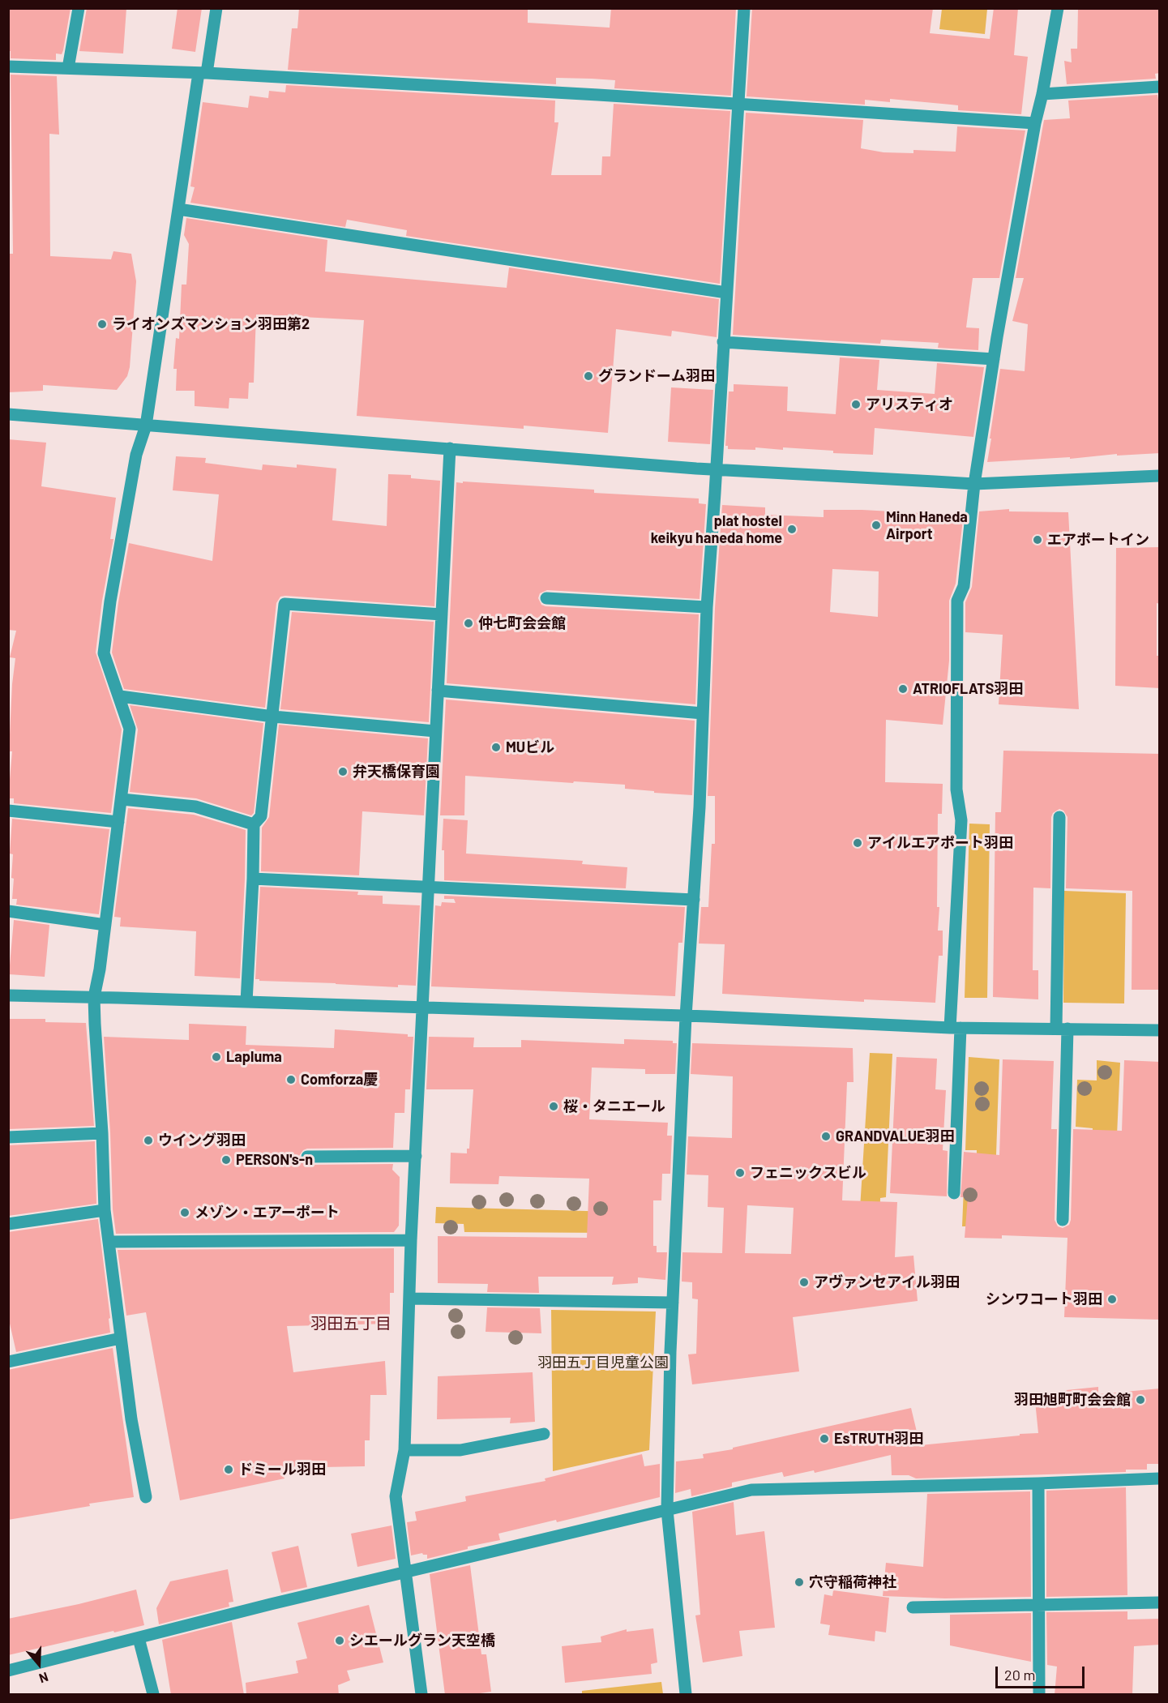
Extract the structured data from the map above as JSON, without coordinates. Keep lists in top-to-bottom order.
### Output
{
  "districts": ["羽田五丁目"],
  "parks": ["羽田五丁目児童公園"],
  "places": [
    "ライオンズマンション羽田第2",
    "グランドーム羽田",
    "アリスティオ",
    "Minn Haneda Airport",
    "plat hostel keikyu haneda home",
    "エアポートイン",
    "仲七町会会館",
    "ATRIOFLATS羽田",
    "MUビル",
    "弁天橋保育園",
    "アイルエアポート羽田",
    "Lapluma",
    "Comforza慶",
    "桜・タニエール",
    "GRANDVALUE羽田",
    "ウイング羽田",
    "PERSON's-n",
    "フェニックスビル",
    "メゾン・エアーポート",
    "アヴァンセアイル羽田",
    "シンワコート羽田",
    "羽田旭町町会会館",
    "EsTRUTH羽田",
    "ドミール羽田",
    "穴守稲荷神社",
    "シエールグラン天空橋"
  ],
  "scale_bar": "20 m",
  "north": "bottom"
}
